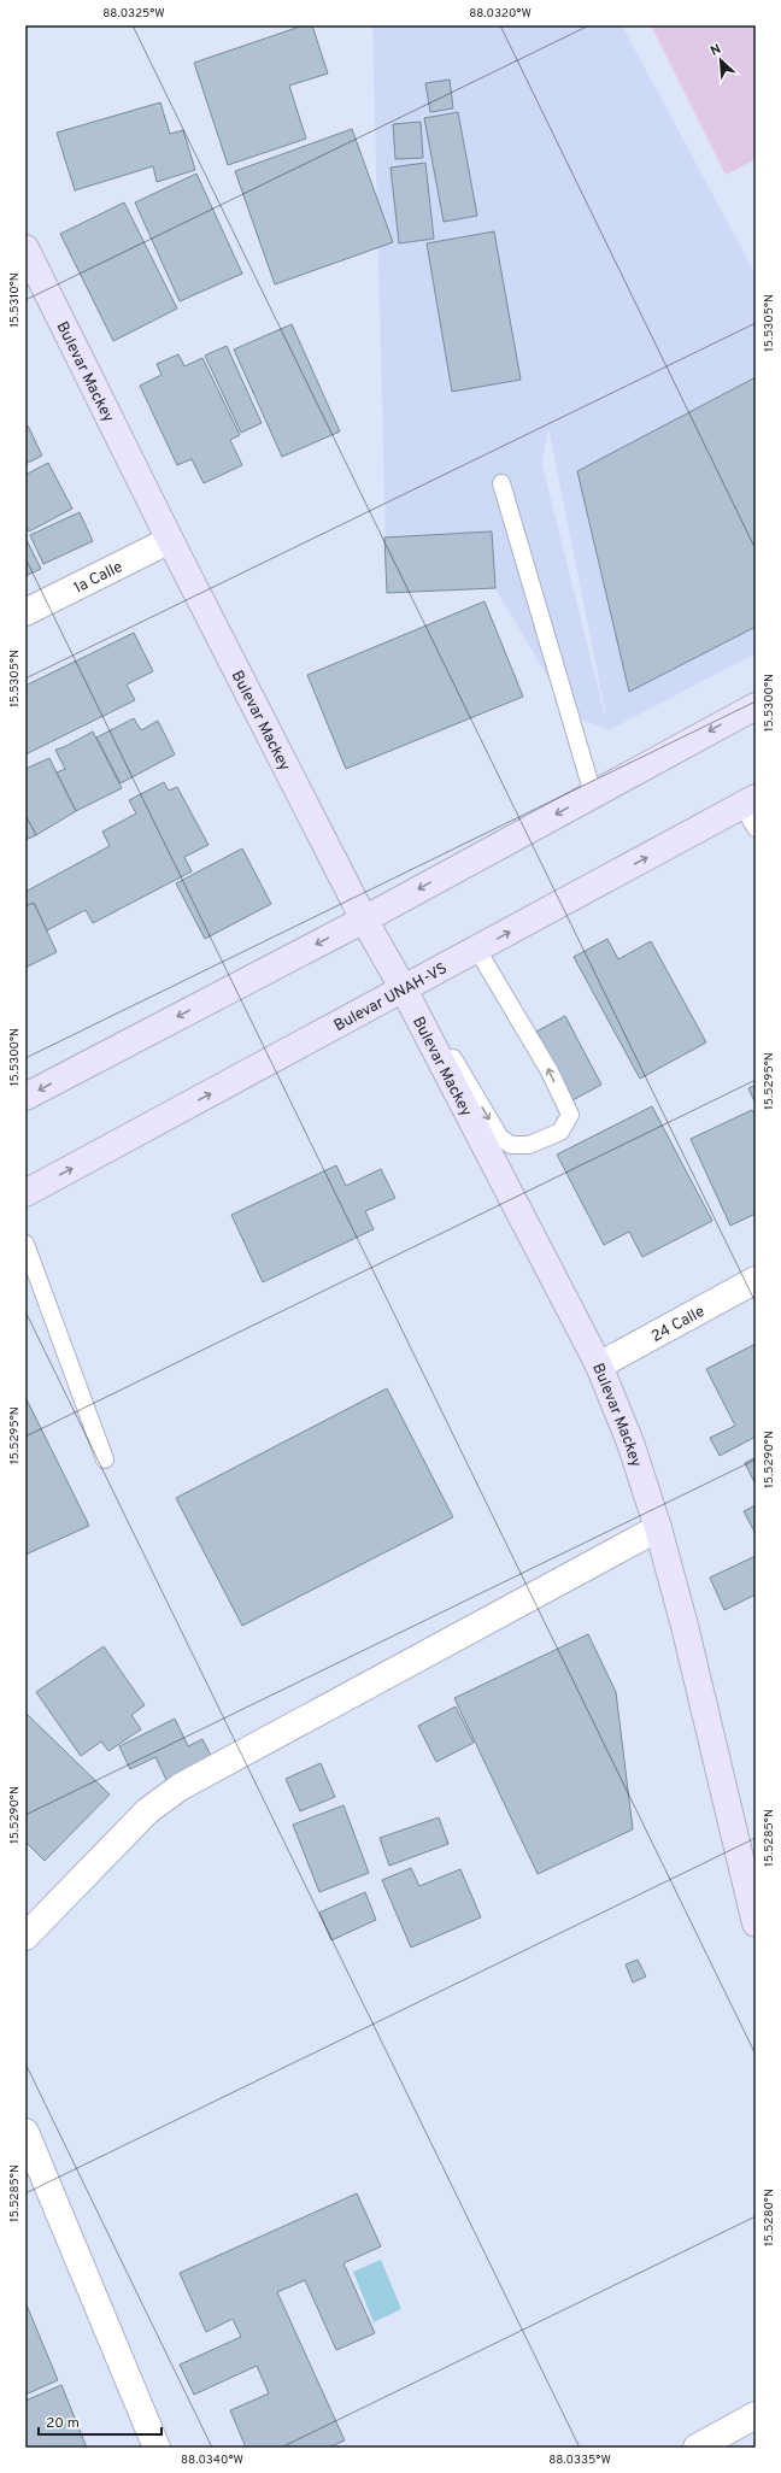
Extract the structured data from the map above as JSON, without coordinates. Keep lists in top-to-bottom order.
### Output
{
  "streets": {
    "main road": ["Bulevar Mackey", "Bulevar UNAH-VS"],
    "street": ["1a Calle", "24 Calle"]
  },
  "crossings": [
    ["Bulevar Mackey", "1a Calle"],
    ["Bulevar Mackey", "Bulevar UNAH-VS"],
    ["Bulevar Mackey", "24 Calle"]
  ],
  "scale_bar": "20 m",
  "north": "top left",
  "coordinates": [
    "88.0325°W",
    "88.0320°W",
    "15.5310°N",
    "15.5305°N",
    "15.5300°N",
    "15.5295°N",
    "15.5290°N",
    "15.5285°N",
    "15.5280°N",
    "88.0340°W",
    "88.0335°W"
  ]
}
